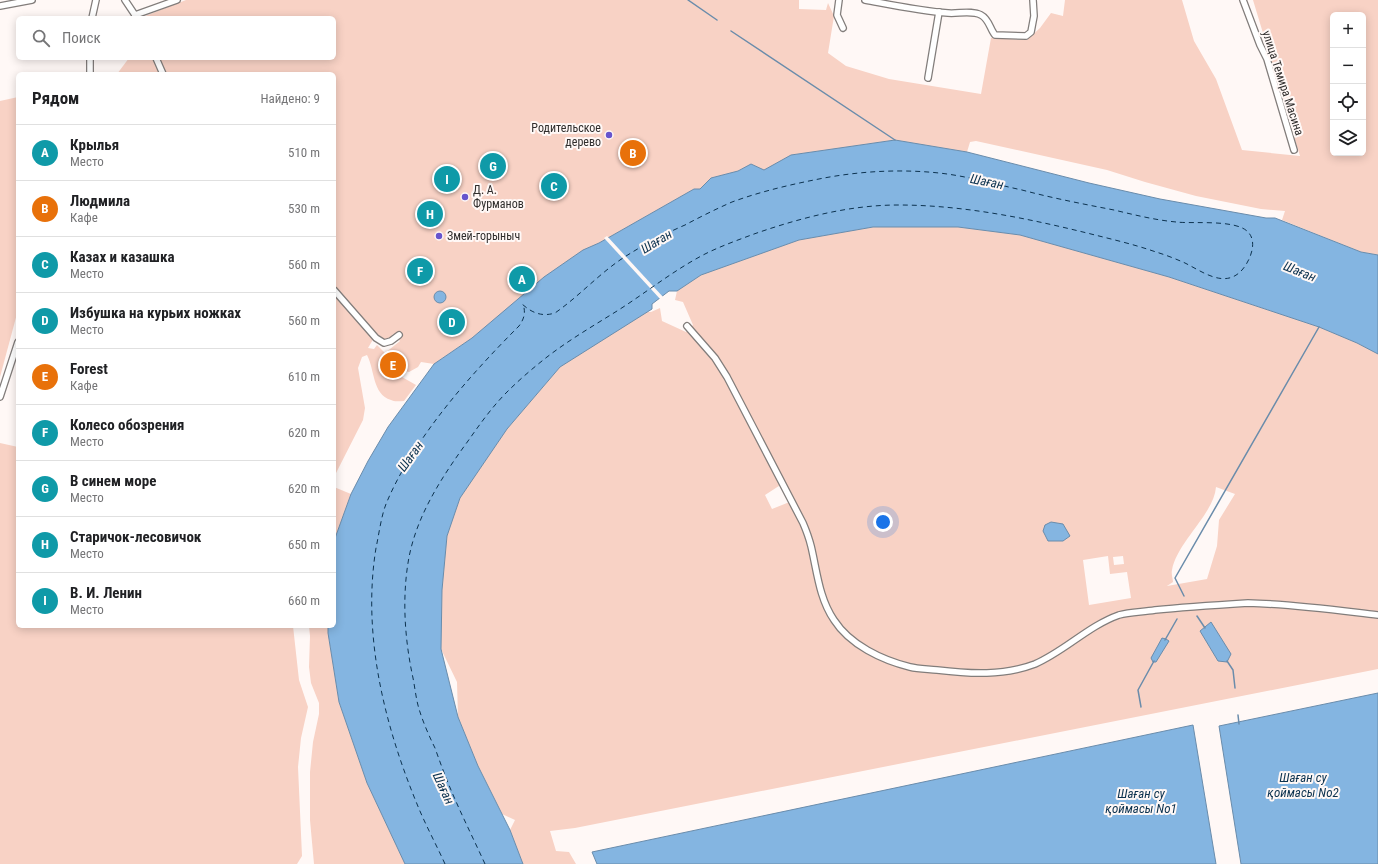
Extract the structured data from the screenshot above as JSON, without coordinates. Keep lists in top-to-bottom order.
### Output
{
  "streets": {
    "street": ["улица Темира Масина"]
  },
  "water": ["Шаған", "Шаған су қоймасы No2", "Шаған су қоймасы No1"],
  "places": ["Родительское дерево", "Д. А. Фурманов", "Змей-горыныч"],
  "page": {
    "map_buttons": ["+", "−"],
    "search": "Поиск",
    "heading": ["Рядом", "Найдено: 9"],
    "list": [
      {
        "mark": "A",
        "name": "Крылья",
        "note": "Место",
        "value": "510 m"
      },
      {
        "mark": "B",
        "name": "Людмила",
        "note": "Кафе",
        "value": "530 m"
      },
      {
        "mark": "C",
        "name": "Казах и казашка",
        "note": "Место",
        "value": "560 m"
      },
      {
        "mark": "D",
        "name": "Избушка на курьих ножках",
        "note": "Место",
        "value": "560 m"
      },
      {
        "mark": "E",
        "name": "Forest",
        "note": "Кафе",
        "value": "610 m"
      },
      {
        "mark": "F",
        "name": "Колесо обозрения",
        "note": "Место",
        "value": "620 m"
      },
      {
        "mark": "G",
        "name": "В синем море",
        "note": "Место",
        "value": "620 m"
      },
      {
        "mark": "H",
        "name": "Старичок-лесовичок",
        "note": "Место",
        "value": "650 m"
      },
      {
        "mark": "I",
        "name": "В. И. Ленин",
        "note": "Место",
        "value": "660 m"
      }
    ],
    "pins": [
      "B",
      "G",
      "I",
      "C",
      "H",
      "F",
      "A",
      "D",
      "E"
    ]
  }
}
